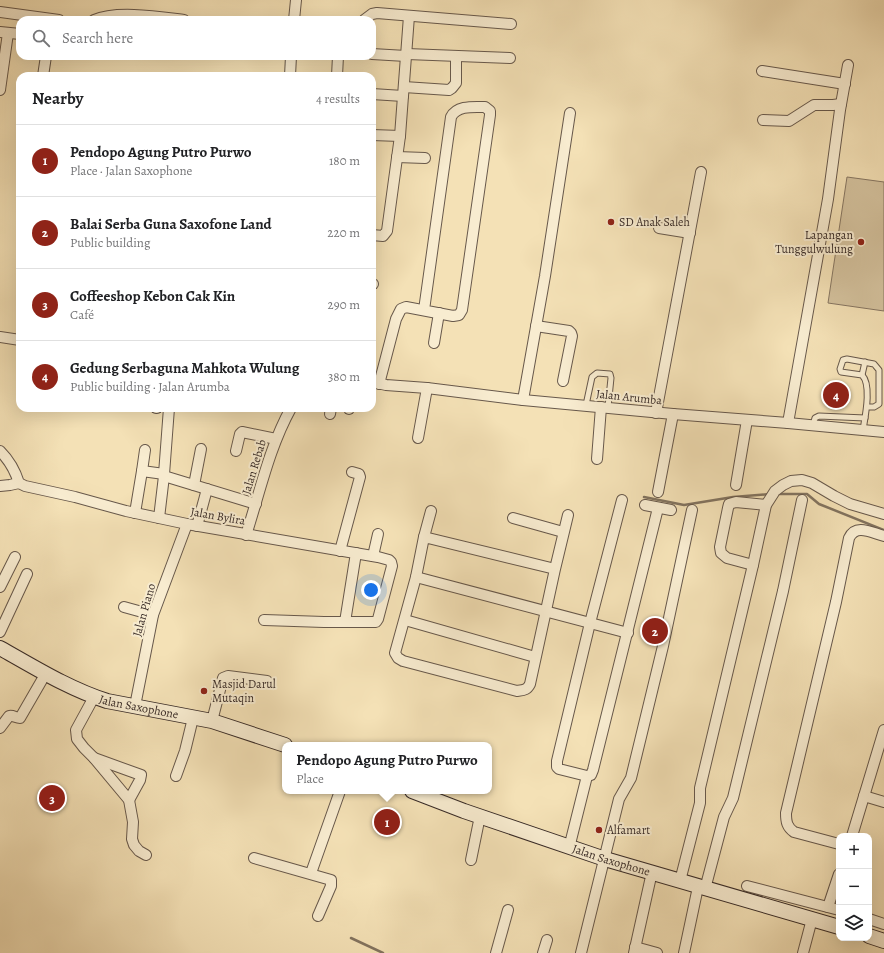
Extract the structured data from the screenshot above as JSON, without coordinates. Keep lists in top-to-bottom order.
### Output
{
  "streets": {
    "main road": ["Jalan Saxophone"],
    "street": [
      "Jalan Arumba",
      "Jalan Rebab",
      "Jalan Bylira",
      "Jalan Piano"
    ]
  },
  "crossings": [
    ["Jalan Rebab", "Jalan Bylira"],
    ["Jalan Bylira", "Jalan Piano"],
    ["Jalan Piano", "Jalan Saxophone"]
  ],
  "places": [
    "SD Anak Saleh",
    "Lapangan Tunggulwulung",
    "Masjid Darul Mutaqin",
    "Alfamart"
  ],
  "page": {
    "search": "Search here",
    "heading": ["Nearby", "4 results"],
    "list": [
      {
        "mark": "1",
        "name": "Pendopo Agung Putro Purwo",
        "note": "Place · Jalan Saxophone",
        "value": "180 m"
      },
      {
        "mark": "2",
        "name": "Balai Serba Guna Saxofone Land",
        "note": "Public building",
        "value": "220 m"
      },
      {
        "mark": "3",
        "name": "Coffeeshop Kebon Cak Kin",
        "note": "Café",
        "value": "290 m"
      },
      {
        "mark": "4",
        "name": "Gedung Serbaguna Mahkota Wulung",
        "note": "Public building · Jalan Arumba",
        "value": "380 m"
      }
    ],
    "pins": [
      "4",
      "2",
      "3",
      "1"
    ],
    "popup": ["Pendopo Agung Putro Purwo", "Place"],
    "map_buttons": ["+", "−"]
  }
}
